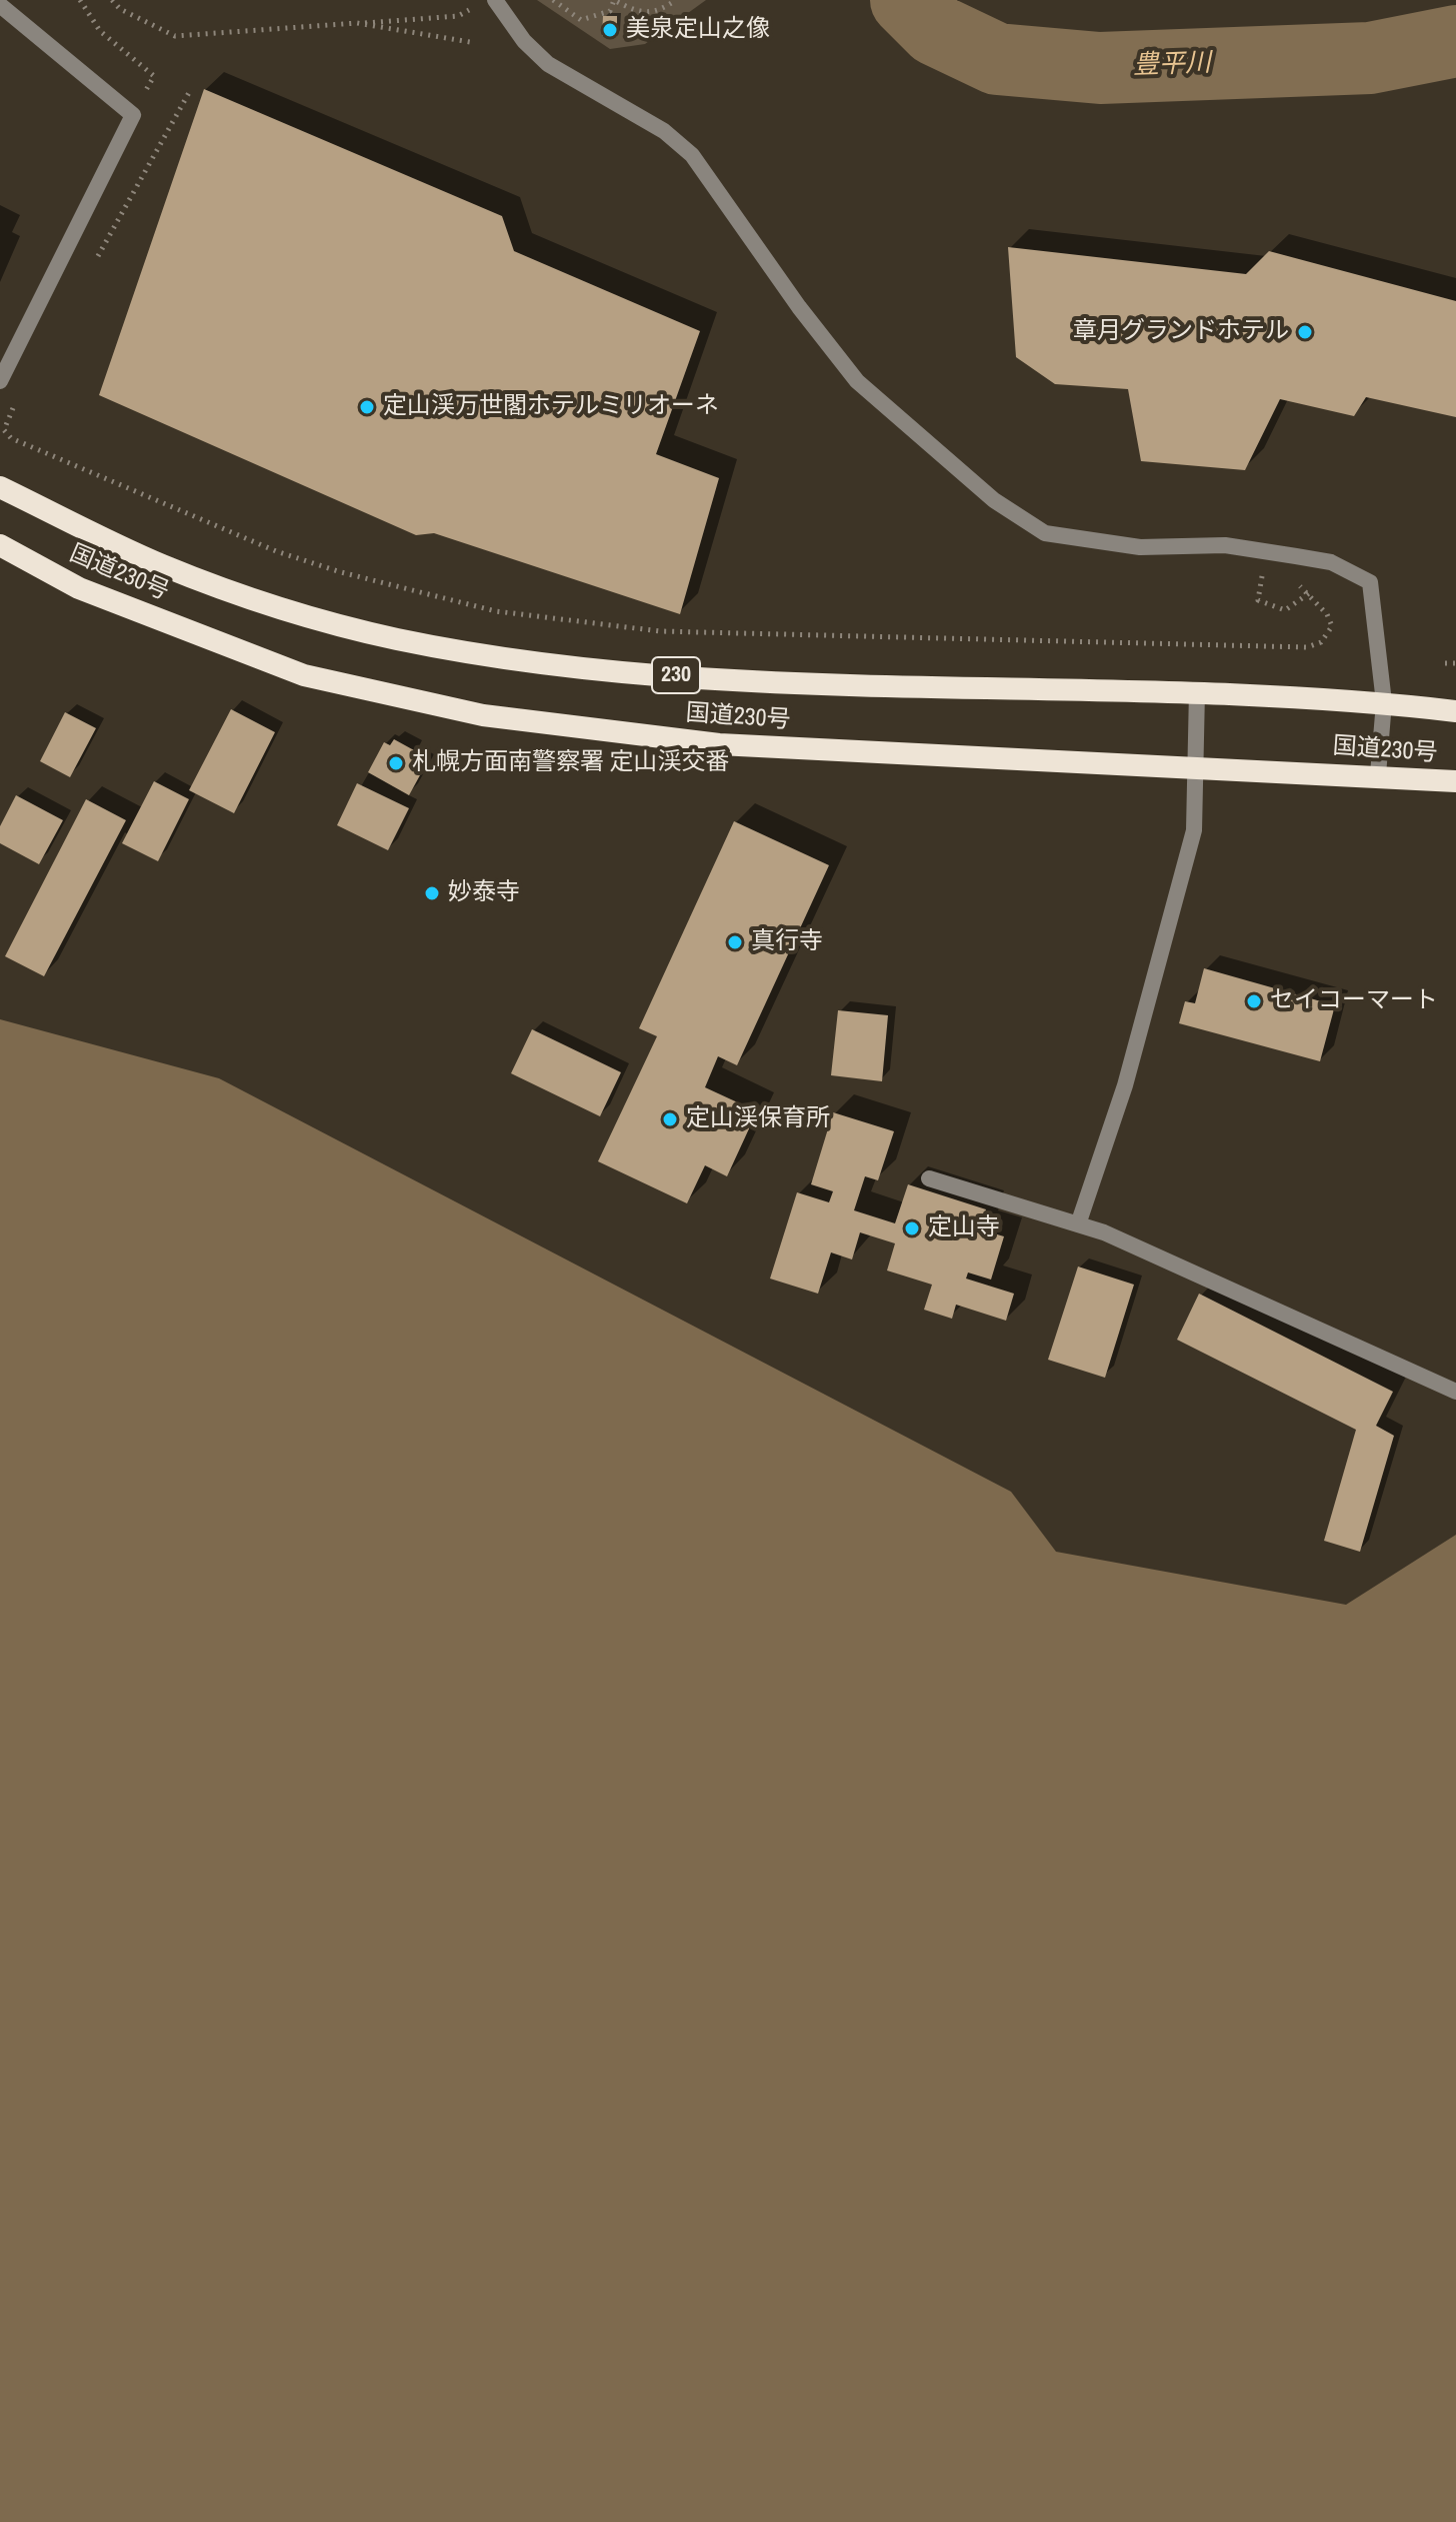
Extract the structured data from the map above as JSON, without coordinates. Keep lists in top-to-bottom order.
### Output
{
  "streets": {
    "highway": ["国道230号", "230"]
  },
  "water": ["豊平川"],
  "places": [
    "美泉定山之像",
    "章月グランドホテル",
    "定山渓万世閣ホテルミリオーネ",
    "札幌方面南警察署 定山渓交番",
    "妙泰寺",
    "真行寺",
    "セイコーマート",
    "定山渓保育所",
    "定山寺"
  ]
}
